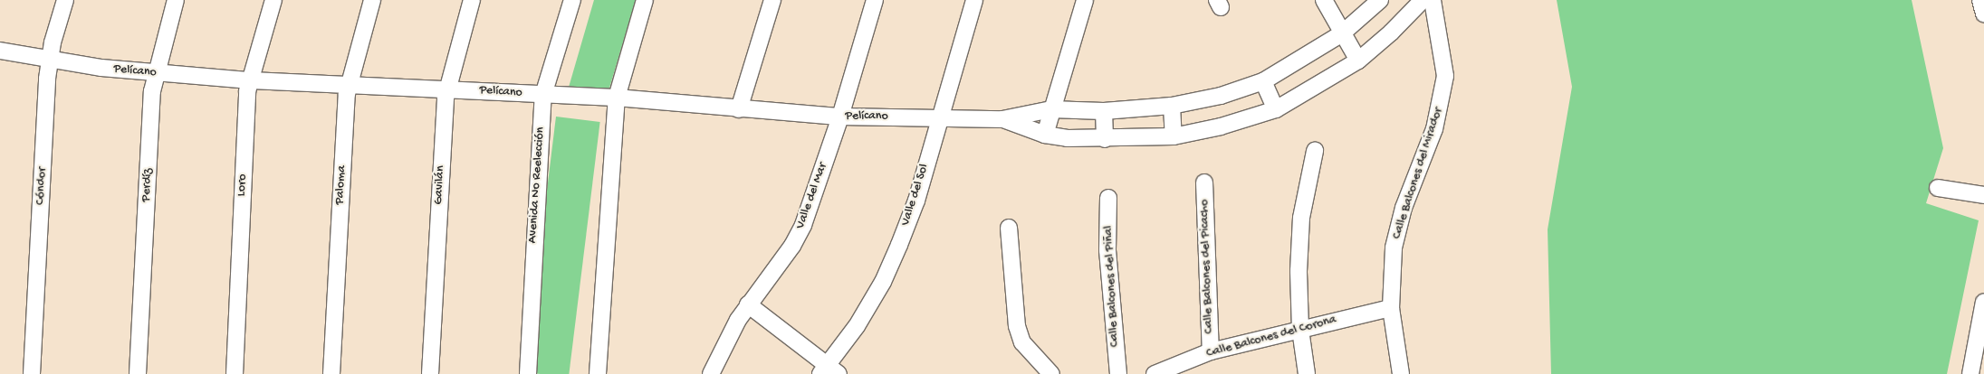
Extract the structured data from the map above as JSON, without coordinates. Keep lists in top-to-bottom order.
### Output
{
  "streets": {
    "street": [
      "Pelícano",
      "Calle Balcones del Mirador",
      "Perdíz",
      "Loro",
      "Paloma",
      "Gavilán",
      "Avenida No Reelección",
      "Cóndor",
      "Valle del Sol",
      "Valle del Mar",
      "Calle Balcones del Picacho",
      "Calle Balcones del Piñal",
      "Calle Balcones del Corona"
    ]
  },
  "crossings": [
    ["Pelícano", "Perdíz"],
    ["Pelícano", "Loro"],
    ["Pelícano", "Paloma"],
    ["Pelícano", "Gavilán"],
    ["Pelícano", "Avenida No Reelección"],
    ["Pelícano", "Cóndor"],
    ["Pelícano", "Valle del Sol"],
    ["Pelícano", "Valle del Mar"],
    ["Calle Balcones del Mirador", "Calle Balcones del Corona"],
    ["Calle Balcones del Picacho", "Calle Balcones del Corona"]
  ]
}
